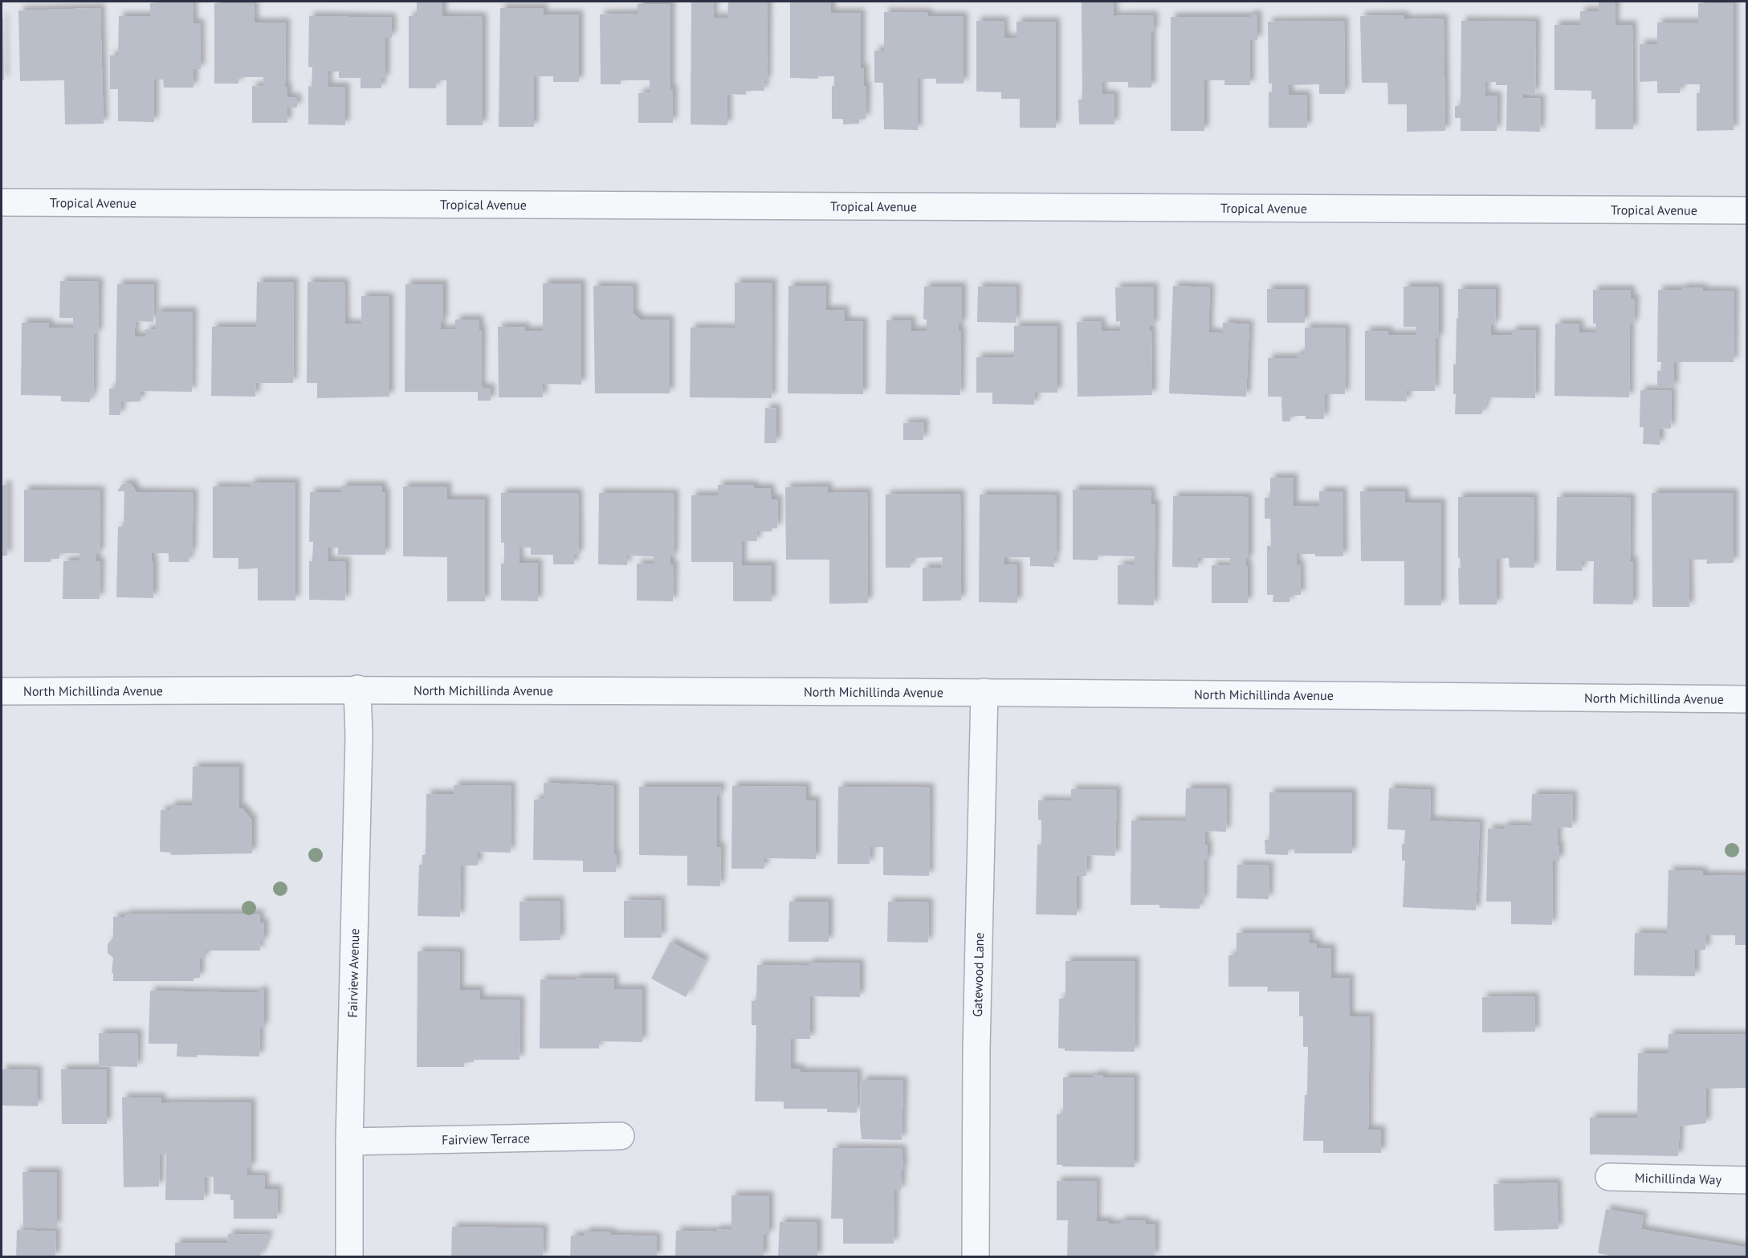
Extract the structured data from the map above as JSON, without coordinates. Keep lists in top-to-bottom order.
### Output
{
  "streets": {
    "street": [
      "Tropical Avenue",
      "North Michillinda Avenue",
      "Fairview Avenue",
      "Gatewood Lane",
      "Fairview Terrace",
      "Michillinda Way"
    ]
  },
  "crossings": [
    ["North Michillinda Avenue", "Fairview Avenue"],
    ["North Michillinda Avenue", "Gatewood Lane"],
    ["Fairview Avenue", "Fairview Terrace"]
  ]
}
